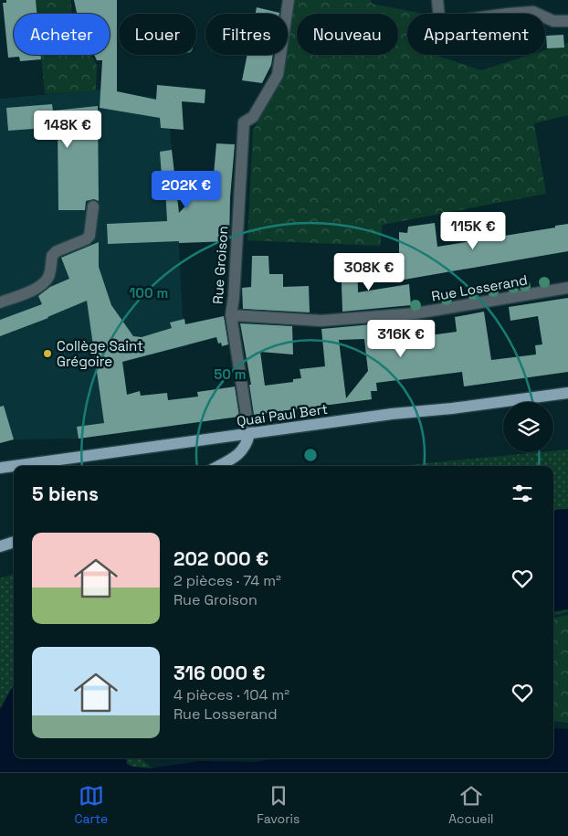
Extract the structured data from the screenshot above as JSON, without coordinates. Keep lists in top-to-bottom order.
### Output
{
  "streets": {
    "main road": ["Quai Paul Bert"],
    "street": ["Rue Groison", "Rue Losserand"]
  },
  "crossings": [
    ["Rue Groison", "Rue Losserand"],
    ["Rue Groison", "Quai Paul Bert"]
  ],
  "places": ["Collège Saint Grégoire"],
  "page": {
    "chip": [
      "Acheter",
      "Louer",
      "Filtres",
      "Nouveau",
      "Appartement"
    ],
    "price": [
      "148K €",
      "202K €",
      "115K €",
      "308K €",
      "316K €"
    ],
    "heading": "5 biens",
    "list": [
      {
        "name": "202 000 €",
        "note": "2 pièces · 74 m² · Rue Groison"
      },
      {
        "name": "316 000 €",
        "note": "4 pièces · 104 m² · Rue Losserand"
      }
    ],
    "tabs": ["Carte", "Favoris", "Accueil"]
  },
  "rings": ["100 m", "50 m"]
}
